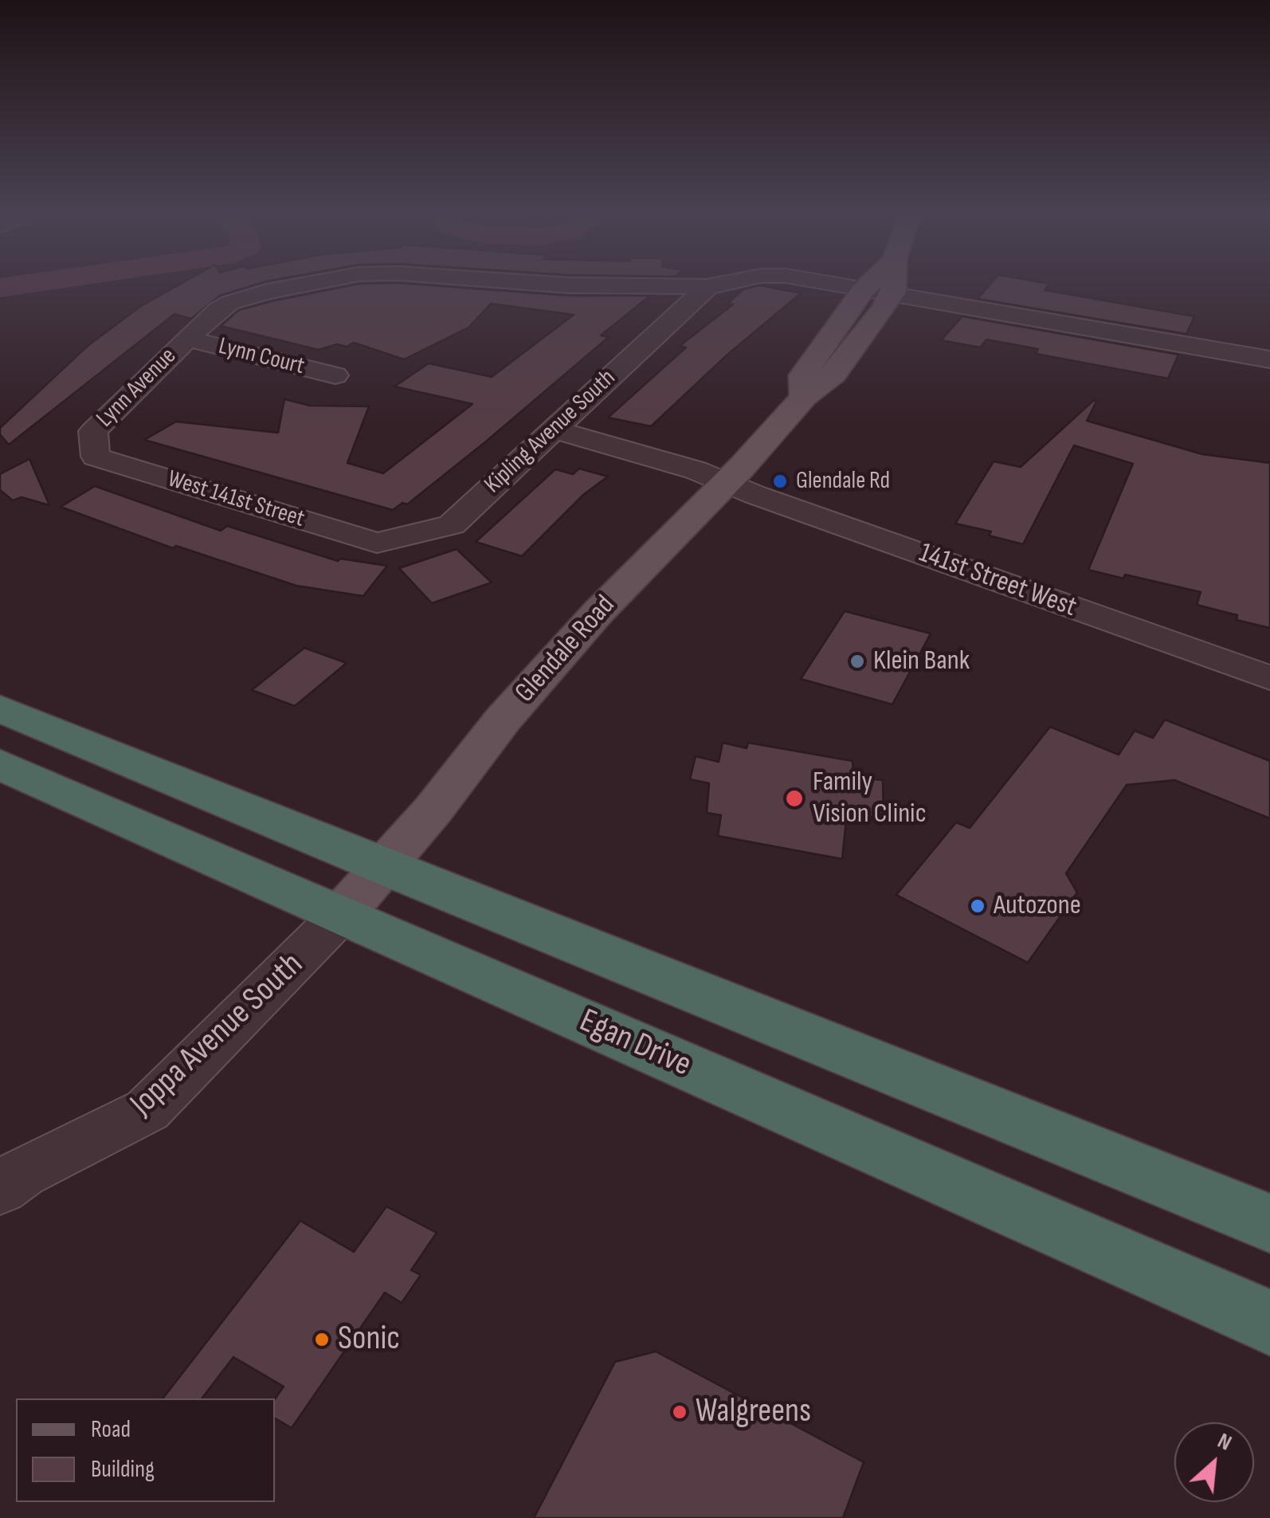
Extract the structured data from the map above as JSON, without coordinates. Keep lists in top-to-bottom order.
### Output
{
  "streets": {
    "highway": ["Egan Drive"],
    "main road": ["Glendale Road"],
    "street": [
      "Lynn Court",
      "Lynn Avenue",
      "Kipling Avenue South",
      "West 141st Street",
      "141st Street West",
      "Joppa Avenue South"
    ]
  },
  "crossings": [
    ["Lynn Court", "Lynn Avenue"],
    ["Lynn Avenue", "Kipling Avenue South"],
    ["Lynn Avenue", "West 141st Street"],
    ["Lynn Avenue", "Glendale Road"],
    ["Kipling Avenue South", "West 141st Street"],
    ["141st Street West", "Glendale Road"],
    ["Glendale Road", "Joppa Avenue South"],
    ["Glendale Road", "Egan Drive"],
    ["Joppa Avenue South", "Egan Drive"]
  ],
  "places": [
    "Glendale Rd",
    "Klein Bank",
    "Family Vision Clinic",
    "Autozone",
    "Sonic",
    "Walgreens"
  ],
  "legend": ["Road", "Building"],
  "north": "top right"
}
